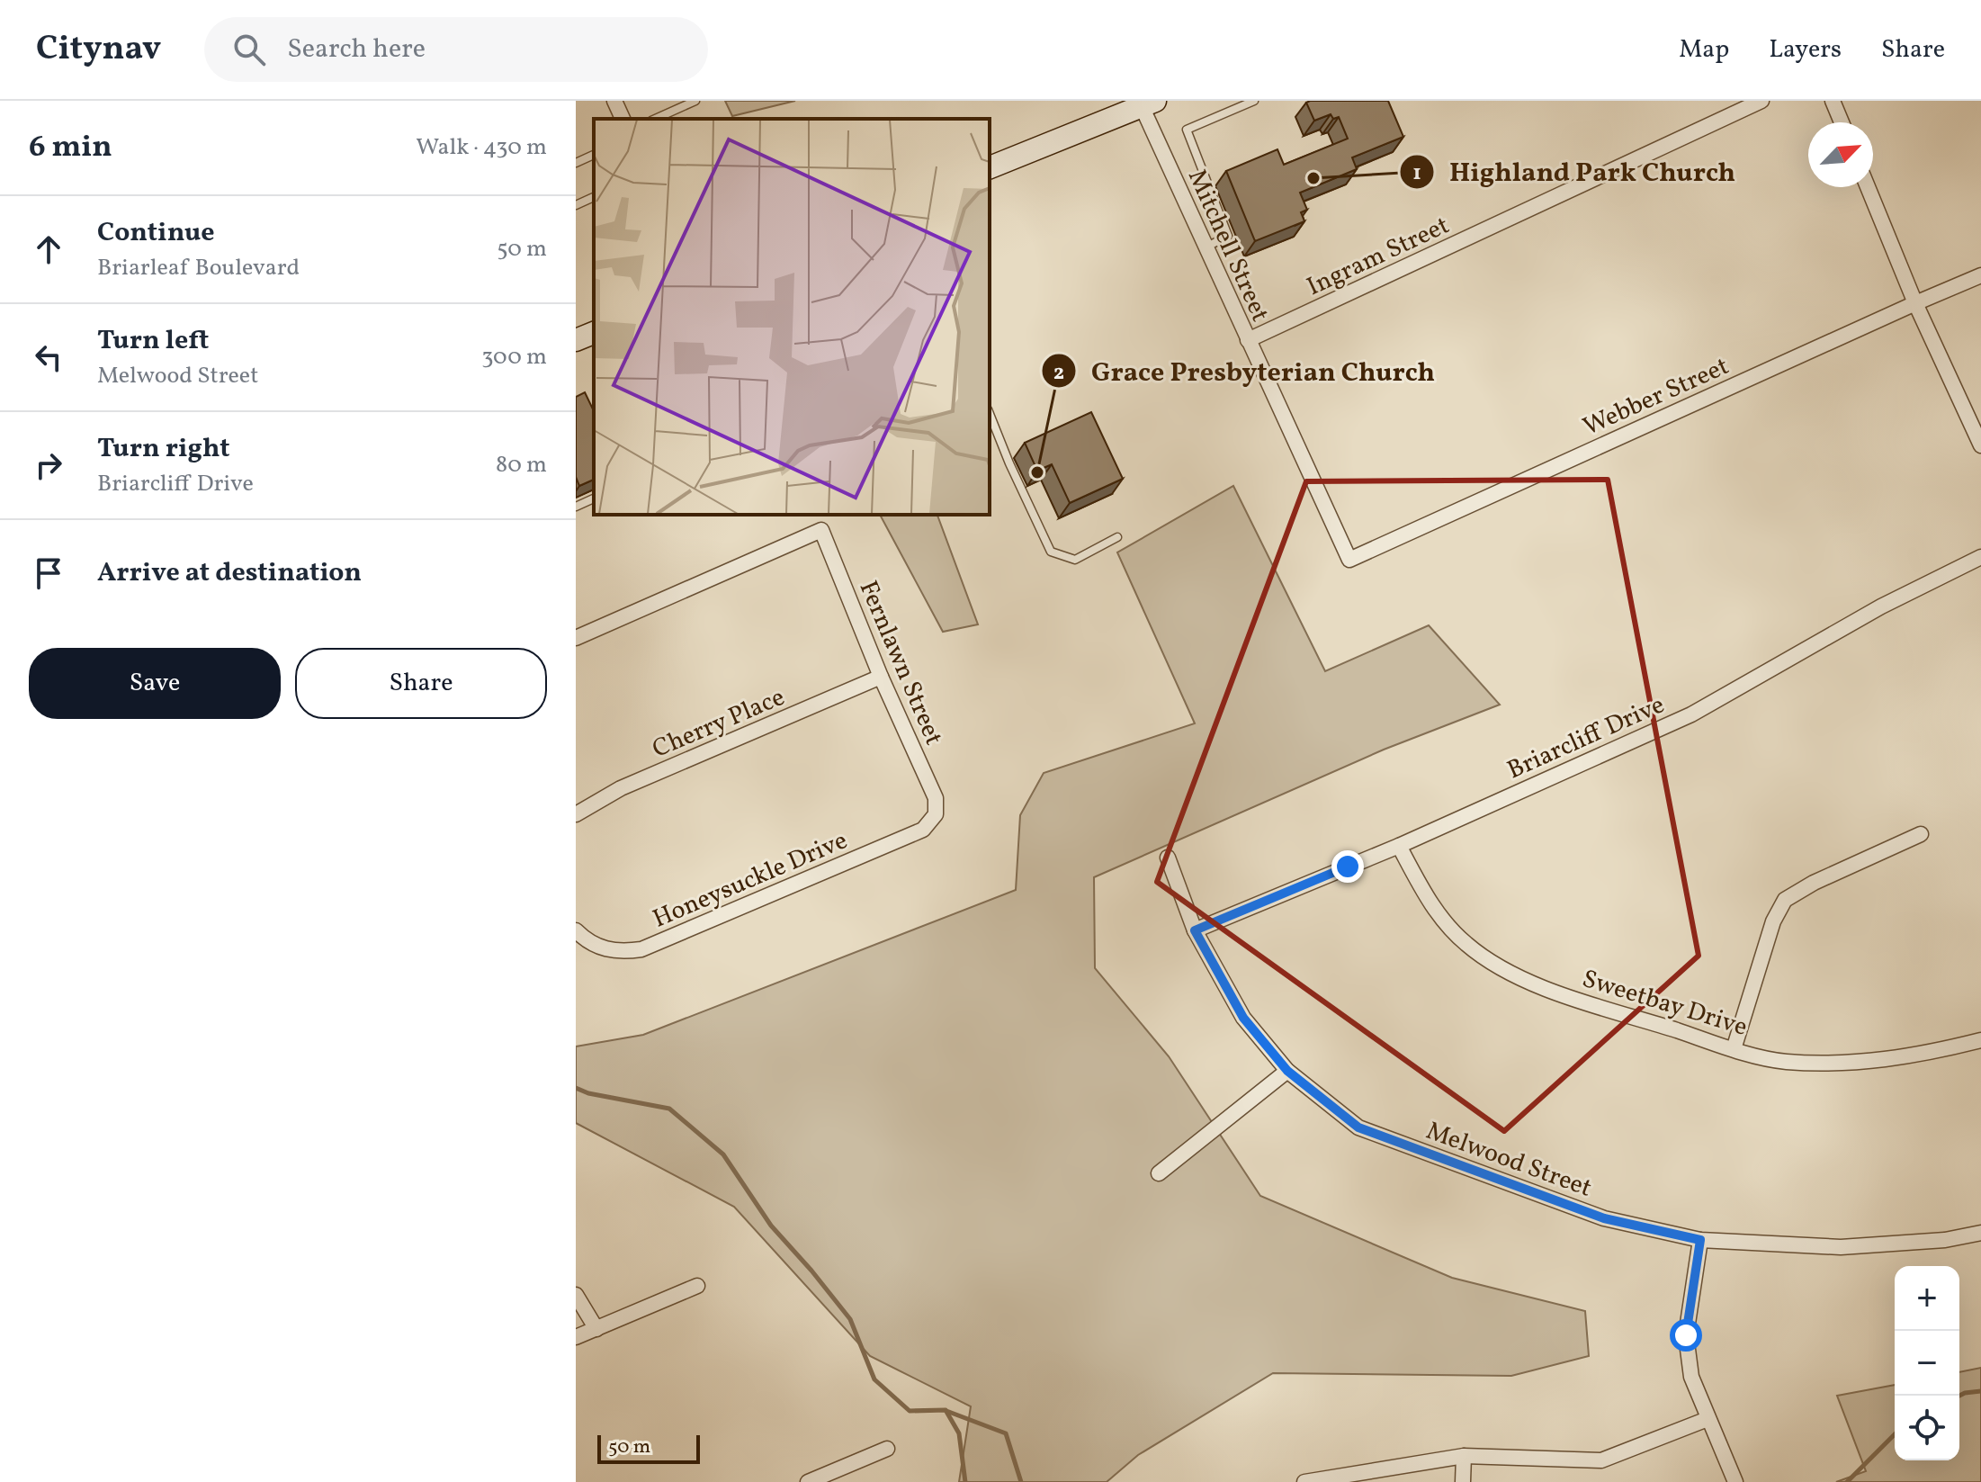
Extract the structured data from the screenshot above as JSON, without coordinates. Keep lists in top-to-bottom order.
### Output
{
  "streets": {
    "street": [
      "Mitchell Street",
      "Ingram Street",
      "Webber Street",
      "Fernlawn Street",
      "Cherry Place",
      "Briarcliff Drive",
      "Honeysuckle Drive",
      "Sweetbay Drive",
      "Melwood Street"
    ]
  },
  "crossings": [
    ["Mitchell Street", "Ingram Street"],
    ["Mitchell Street", "Webber Street"],
    ["Fernlawn Street", "Cherry Place"],
    ["Fernlawn Street", "Honeysuckle Drive"],
    ["Briarcliff Drive", "Sweetbay Drive"],
    ["Briarcliff Drive", "Melwood Street"]
  ],
  "places": ["Highland Park Church", "Grace Presbyterian Church"],
  "scale_bar": "50 m",
  "north": "top right",
  "page": {
    "header": "Citynav",
    "search": "Search here",
    "nav": ["Map", "Layers", "Share"],
    "heading": ["6 min", "Walk · 430 m"],
    "list": [
      ["Continue", "Briarleaf Boulevard", "50 m"],
      ["Turn left", "Melwood Street", "300 m"],
      ["Turn right", "Briarcliff Drive", "80 m"],
      "Arrive at destination"
    ],
    "buttons": ["Save", "Share"],
    "map_buttons": ["+", "−"],
    "scale": "50 m"
  }
}
